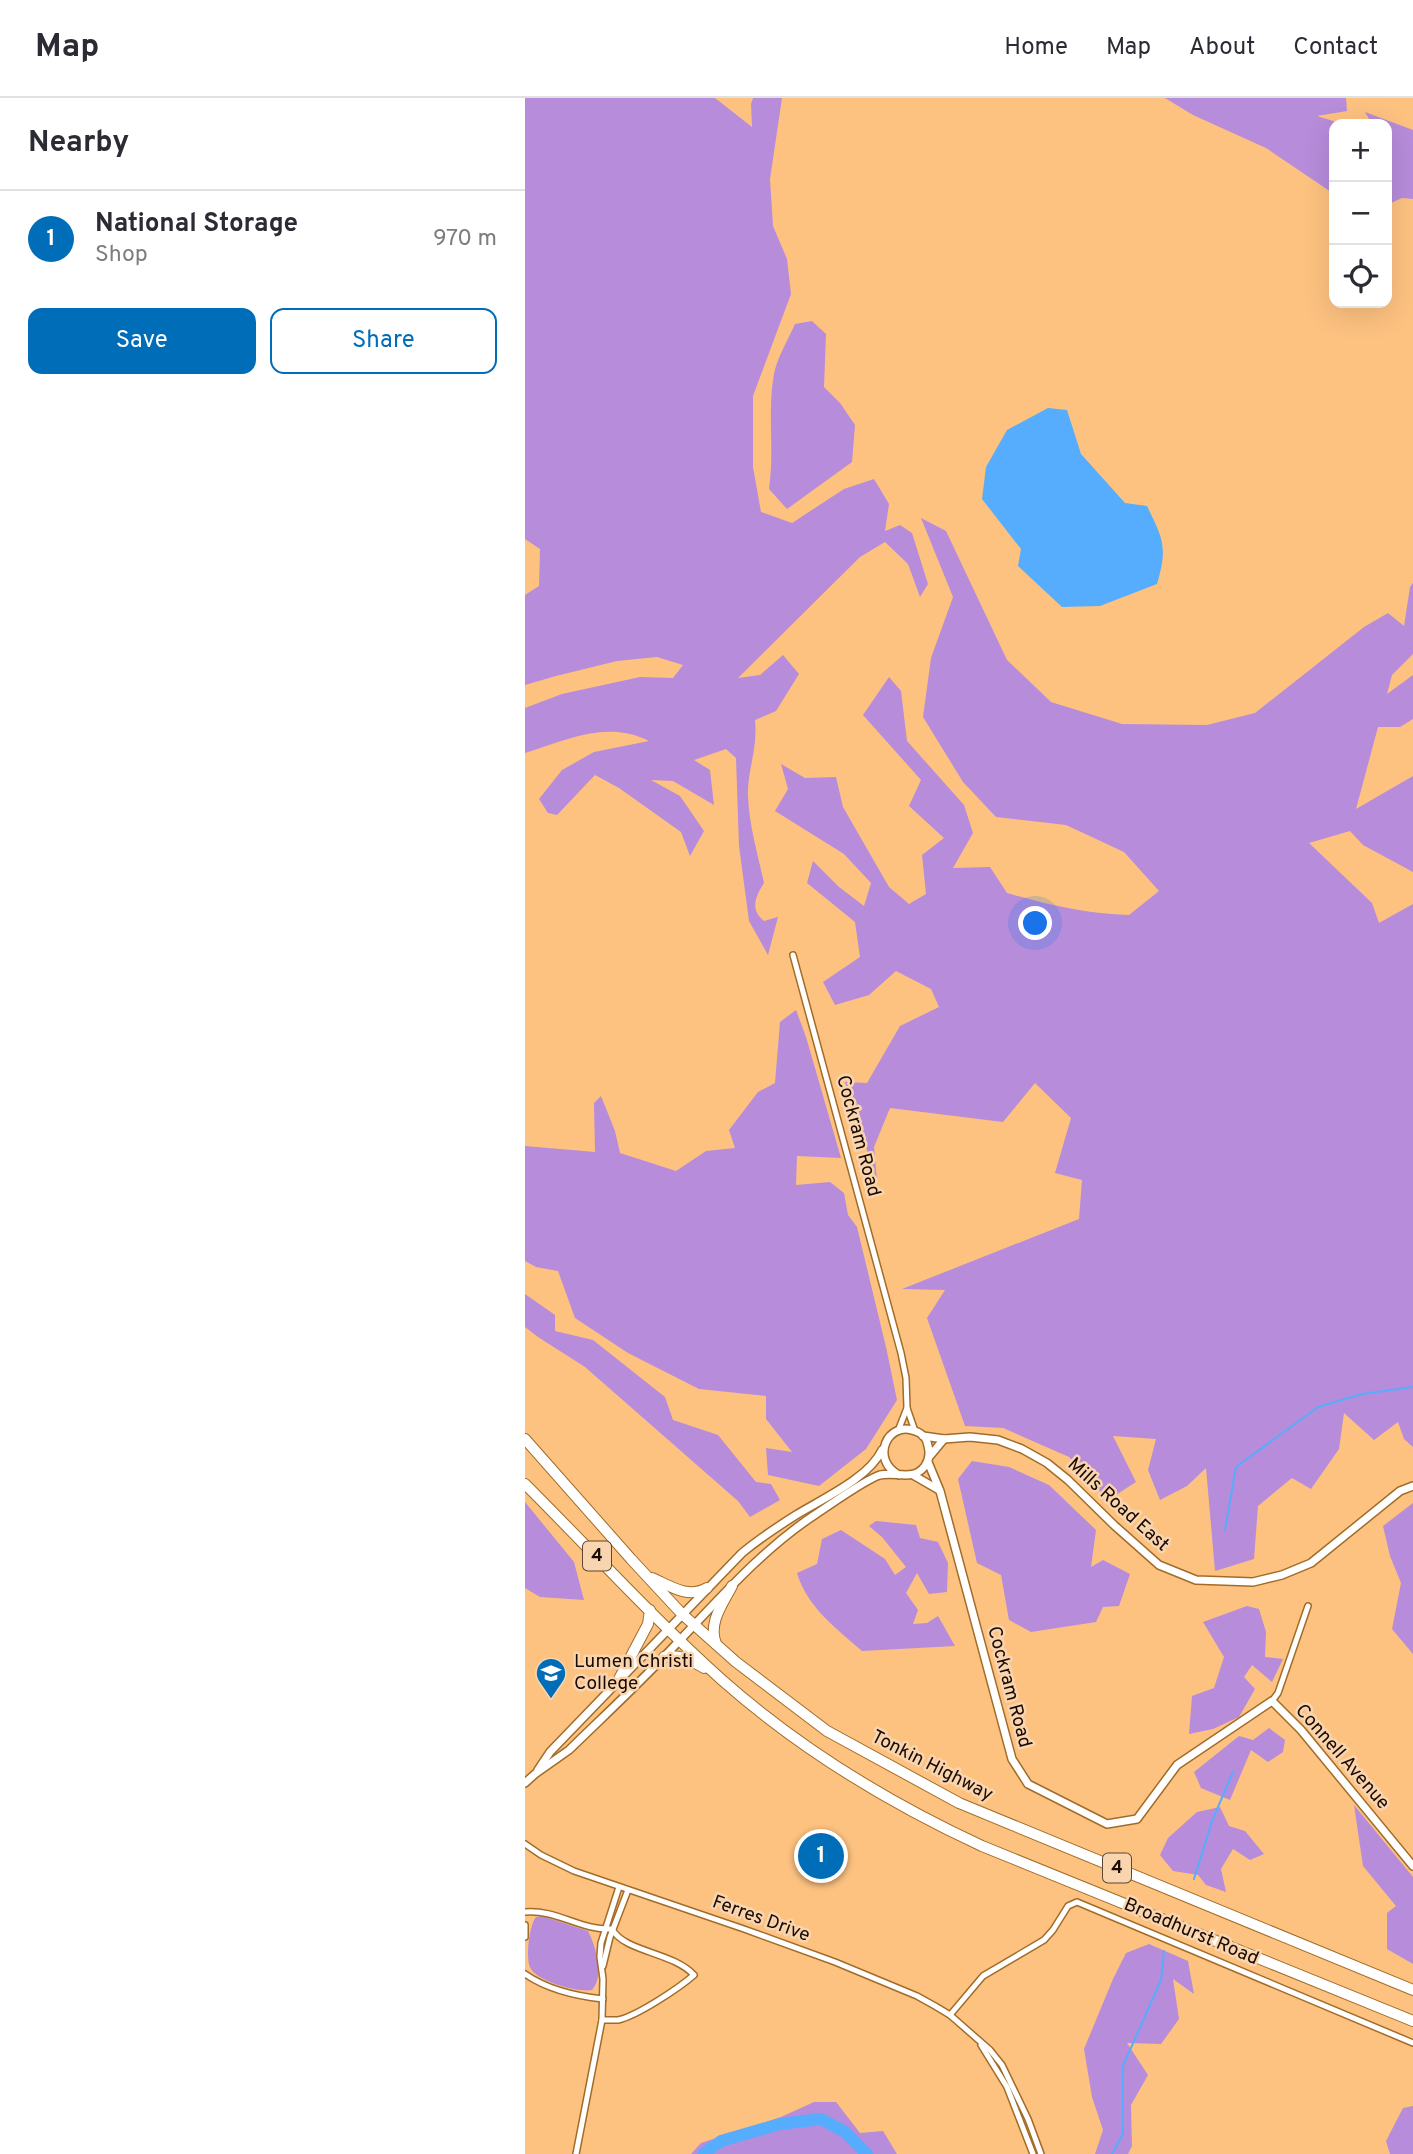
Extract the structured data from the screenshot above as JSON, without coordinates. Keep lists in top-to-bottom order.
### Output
{
  "streets": {
    "highway": ["4", "Tonkin Highway"],
    "main road": ["Cockram Road", "Mills Road East", "Connell Avenue"],
    "street": ["Ferres Drive", "Broadhurst Road"]
  },
  "crossings": [
    ["Cockram Road", "Mills Road East"],
    ["Cockram Road", "Connell Avenue"],
    ["Ferres Drive", "Broadhurst Road"]
  ],
  "places": {
    "school or university": ["Lumen Christi College"]
  },
  "page": {
    "header": "Map",
    "nav": [
      "Home",
      "Map",
      "About",
      "Contact"
    ],
    "heading": "Nearby",
    "map_buttons": ["+", "−"],
    "list": [
      {
        "mark": "1",
        "name": "National Storage",
        "note": "Shop",
        "value": "970 m"
      }
    ],
    "buttons": ["Save", "Share"],
    "pins": "1"
  }
}
